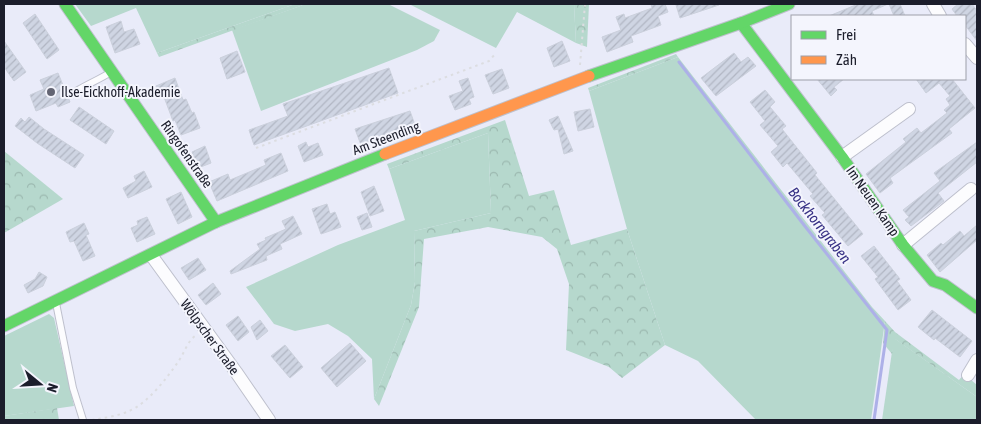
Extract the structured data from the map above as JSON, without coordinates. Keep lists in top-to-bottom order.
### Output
{
  "streets": {
    "street": [
      "Am Steending",
      "Ringofenstraße",
      "Im Neuen Kamp",
      "Wölpscher Straße"
    ]
  },
  "crossings": [
    ["Am Steending", "Ringofenstraße"],
    ["Am Steending", "Im Neuen Kamp"],
    ["Am Steending", "Wölpscher Straße"]
  ],
  "water": ["Bockhorngraben"],
  "places": ["Ilse-Eickhoff-Akademie"],
  "legend": ["Frei", "Zäh"],
  "north": "right"
}
